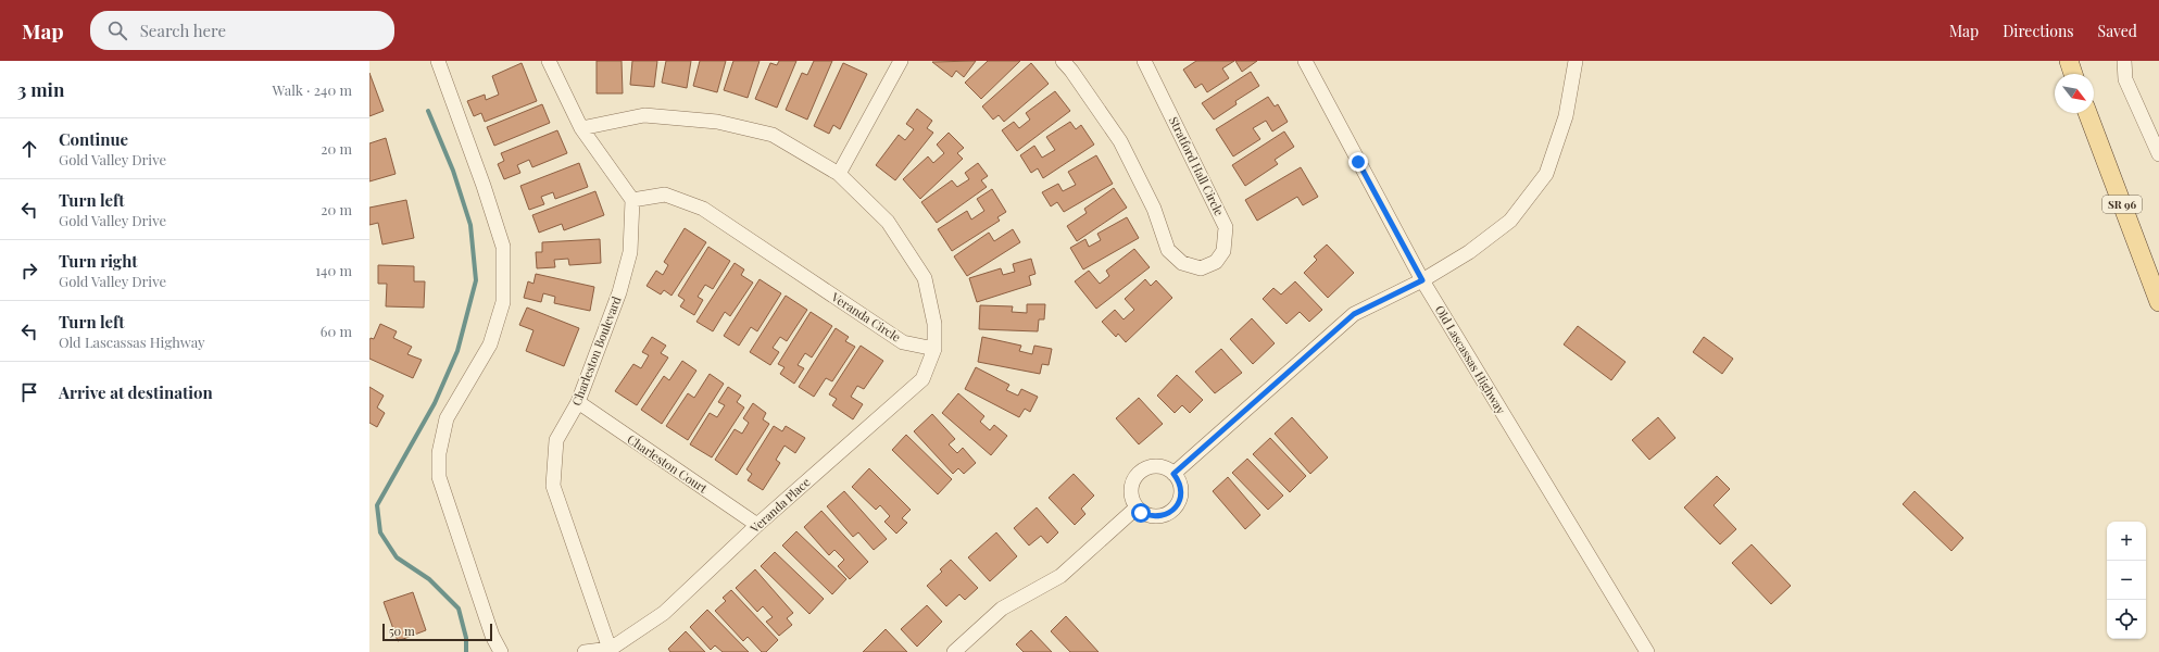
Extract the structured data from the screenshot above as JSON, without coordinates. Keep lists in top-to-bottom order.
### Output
{
  "streets": {
    "main road": ["SR 96"],
    "street": [
      "Stratford Hall Circle",
      "Veranda Circle",
      "Charleston Boulevard",
      "Old Lascassas Highway",
      "Charleston Court",
      "Veranda Place"
    ]
  },
  "crossings": [
    ["Veranda Circle", "Charleston Boulevard"],
    ["Veranda Circle", "Veranda Place"],
    ["Charleston Boulevard", "Charleston Court"],
    ["Charleston Boulevard", "Veranda Place"],
    ["Charleston Court", "Veranda Place"]
  ],
  "scale_bar": "50 m",
  "north": "bottom right",
  "page": {
    "header": "Map",
    "search": "Search here",
    "nav": ["Map", "Directions", "Saved"],
    "heading": ["3 min", "Walk · 240 m"],
    "list": [
      ["Continue", "Gold Valley Drive", "20 m"],
      ["Turn left", "Gold Valley Drive", "20 m"],
      ["Turn right", "Gold Valley Drive", "140 m"],
      ["Turn left", "Old Lascassas Highway", "60 m"],
      "Arrive at destination"
    ],
    "map_buttons": ["+", "−"],
    "scale": "50 m"
  }
}
